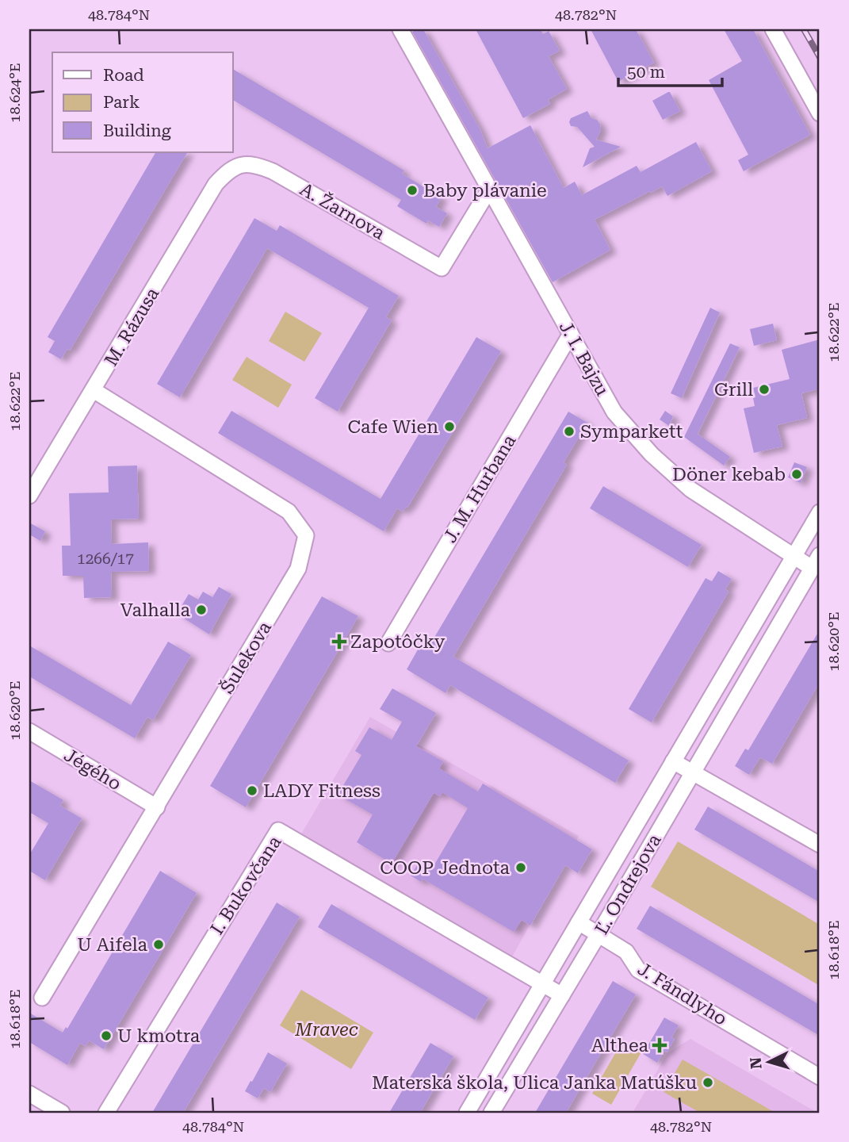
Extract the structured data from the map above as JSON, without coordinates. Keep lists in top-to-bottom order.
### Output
{
  "streets": {
    "street": [
      "A. Žarnova",
      "M. Rázusa",
      "J. I. Bajzu",
      "J. M. Hurbana",
      "Šulekova",
      "Jégého",
      "Ľ. Ondrejova",
      "I. Bukovčana",
      "J. Fándlyho"
    ]
  },
  "crossings": [
    ["A. Žarnova", "M. Rázusa"],
    ["A. Žarnova", "J. I. Bajzu"],
    ["M. Rázusa", "Šulekova"],
    ["J. I. Bajzu", "J. M. Hurbana"],
    ["J. I. Bajzu", "Ľ. Ondrejova"],
    ["Šulekova", "Jégého"],
    ["Ľ. Ondrejova", "I. Bukovčana"],
    ["Ľ. Ondrejova", "J. Fándlyho"]
  ],
  "parks": ["Mravec"],
  "places": {
    "other": [
      "Baby plávanie",
      "Grill",
      "Cafe Wien",
      "Symparkett",
      "Döner kebab",
      "Valhalla",
      "LADY Fitness",
      "COOP Jednota",
      "U Aifela",
      "U kmotra",
      "Materská škola, Ulica Janka Matúšku"
    ],
    "health": ["Zapotôčky", "Althea"]
  },
  "house_numbers": ["1266/17"],
  "legend": ["Road", "Park", "Building"],
  "scale_bar": "50 m",
  "north": "left",
  "coordinates": [
    "48.784°N",
    "48.782°N",
    "18.624°E",
    "18.622°E",
    "18.620°E",
    "18.618°E"
  ]
}
